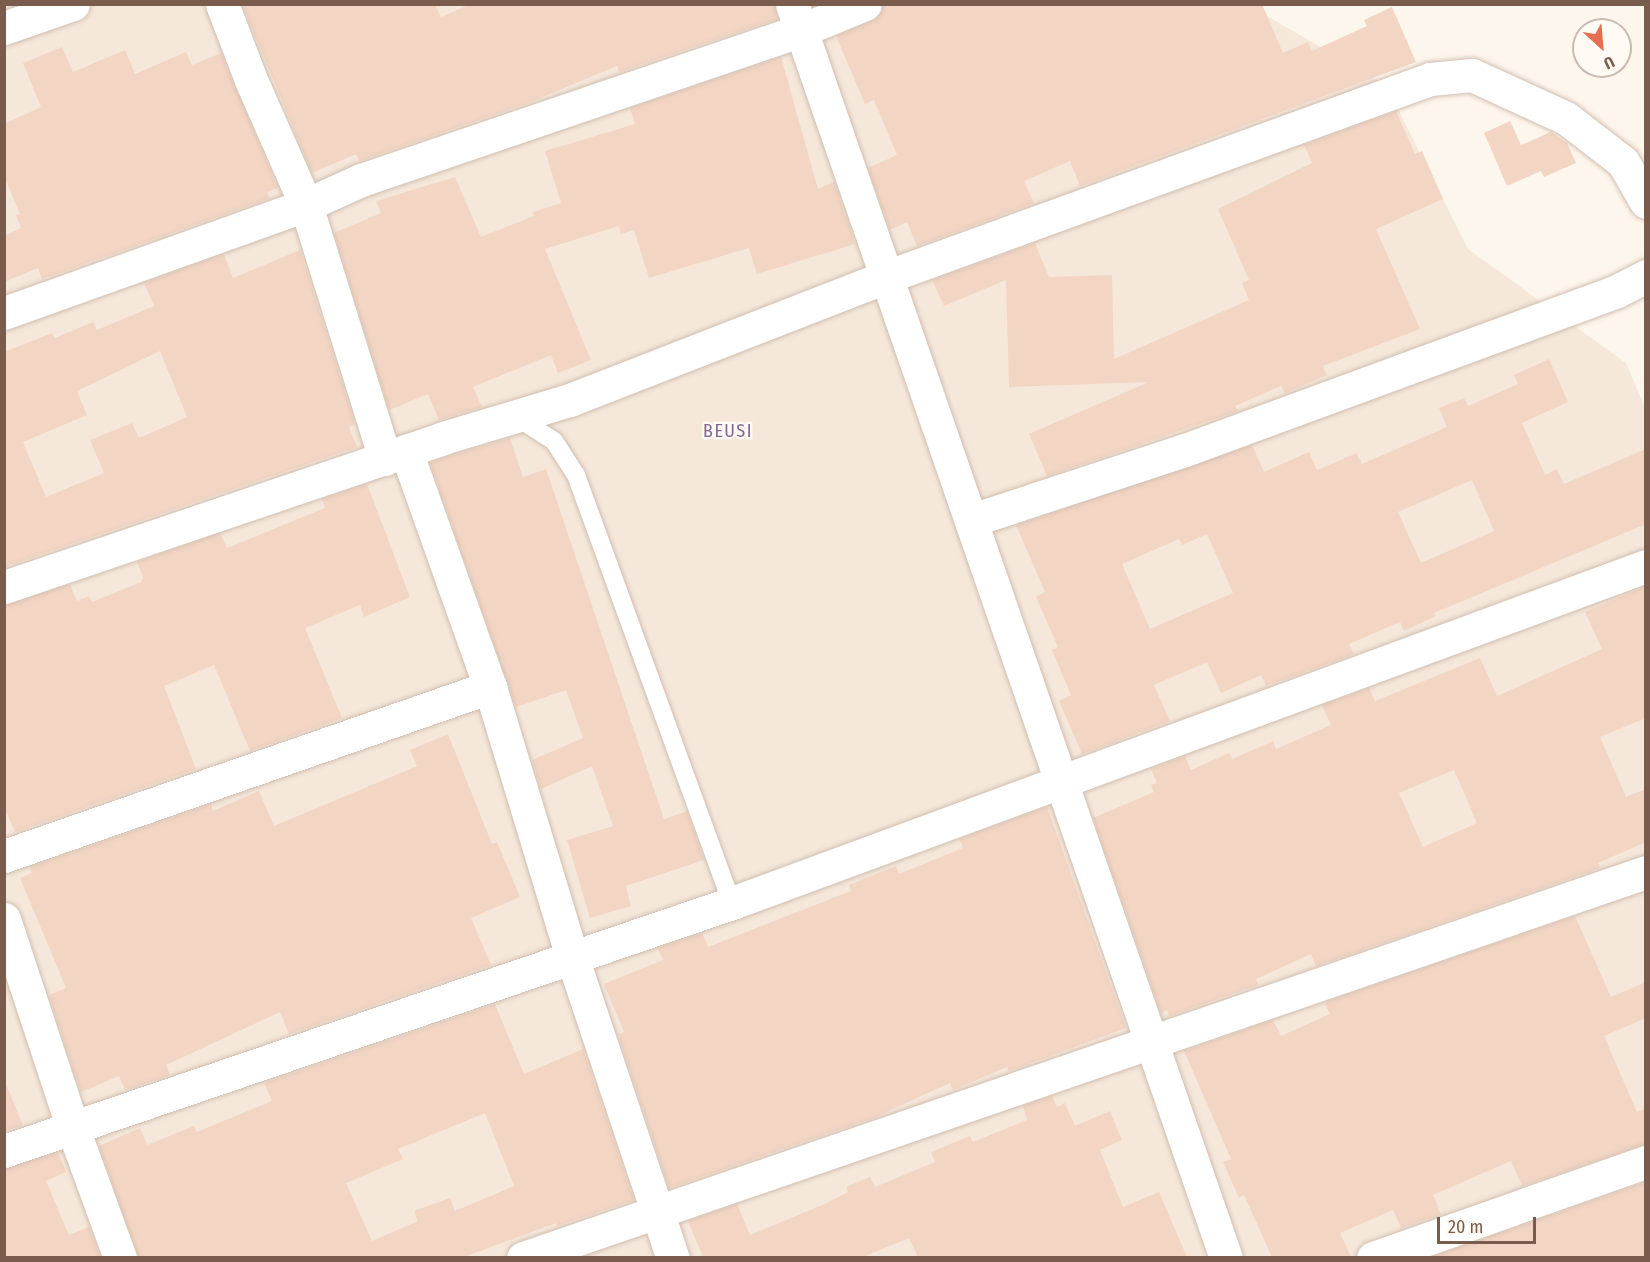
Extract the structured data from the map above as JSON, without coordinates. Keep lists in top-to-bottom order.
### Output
{
  "districts": ["BEUSI"],
  "scale_bar": "20 m",
  "north": "bottom right"
}
